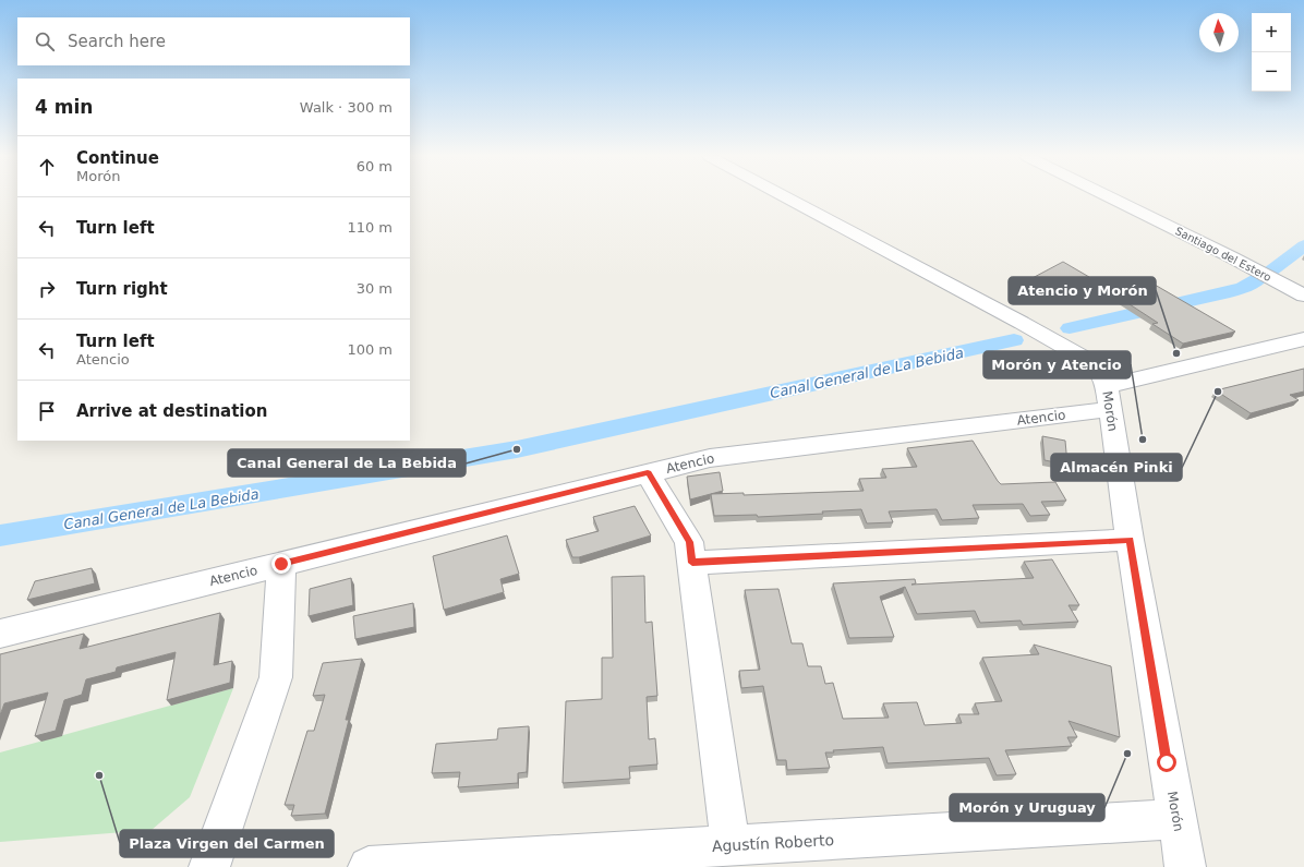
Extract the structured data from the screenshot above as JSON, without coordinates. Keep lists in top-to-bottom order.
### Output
{
  "streets": {
    "street": [
      "Santiago del Estero",
      "Morón",
      "Atencio",
      "Agustín Roberto"
    ]
  },
  "crossings": [
    ["Morón", "Atencio"],
    ["Morón", "Agustín Roberto"]
  ],
  "water": ["Canal General de La Bebida"],
  "places": [
    "Atencio y Morón",
    "Almacén Pinki",
    "Morón y Atencio",
    "Canal General de La Bebida",
    "Morón y Uruguay",
    "Plaza Virgen del Carmen"
  ],
  "north": "top",
  "page": {
    "map_buttons": ["+", "−"],
    "search": "Search here",
    "heading": ["4 min", "Walk · 300 m"],
    "list": [
      ["Continue", "Morón", "60 m"],
      ["Turn left", "110 m"],
      ["Turn right", "30 m"],
      ["Turn left", "Atencio", "100 m"],
      "Arrive at destination"
    ]
  }
}
